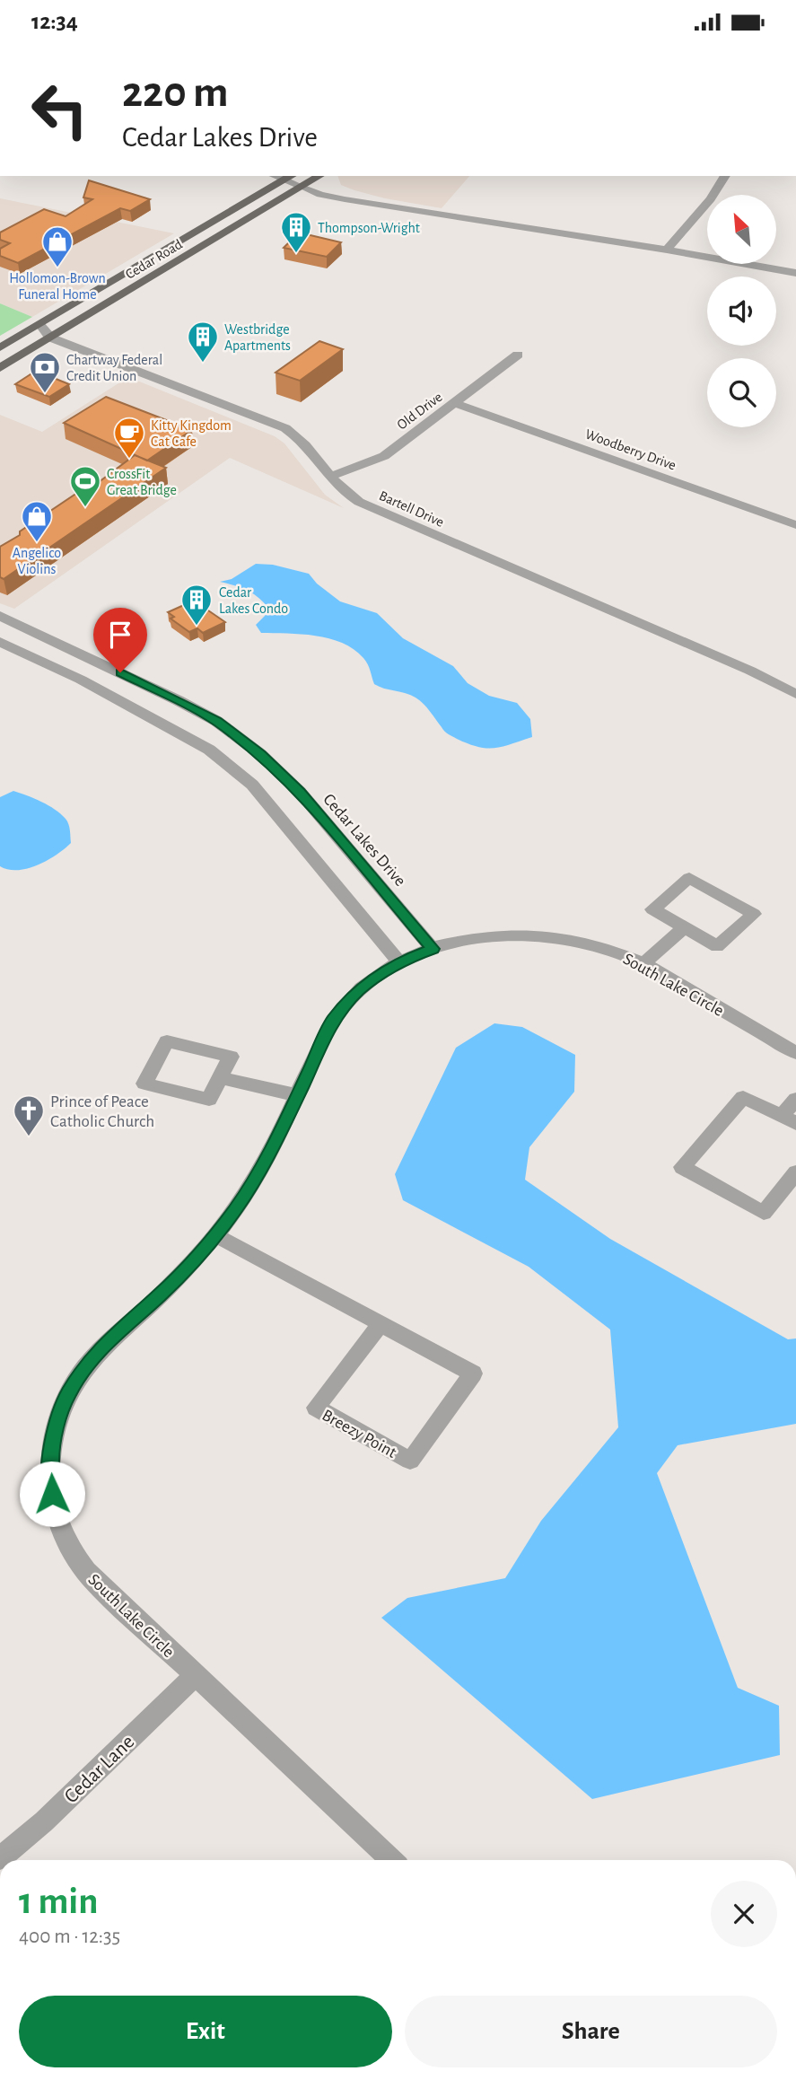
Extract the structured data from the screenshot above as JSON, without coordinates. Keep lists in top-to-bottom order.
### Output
{
  "streets": {
    "main road": ["Cedar Road"],
    "street": [
      "Old Drive",
      "Woodberry Drive",
      "Bartell Drive",
      "Cedar Lakes Drive",
      "South Lake Circle",
      "Breezy Point",
      "Cedar Lane"
    ]
  },
  "crossings": [
    ["Cedar Road", "Bartell Drive"],
    ["Old Drive", "Woodberry Drive"],
    ["Old Drive", "Bartell Drive"],
    ["Cedar Lakes Drive", "South Lake Circle"],
    ["South Lake Circle", "Breezy Point"],
    ["South Lake Circle", "Cedar Lane"]
  ],
  "places": {
    "building": ["Thompson-Wright", "Westbridge Apartments", "Cedar Lakes Condo"],
    "shop": ["Hollomon-Brown Funeral Home", "Angelico Violins"],
    "bank": ["Chartway Federal Credit Union"],
    "cafe": ["Kitty Kingdom Cat Cafe"],
    "sports": ["CrossFit Great Bridge"],
    "church": ["Prince of Peace Catholic Church"]
  },
  "north": "top left",
  "page": {
    "status": "12:34",
    "turn": ["220 m", "Cedar Lakes Drive"],
    "heading": ["1 min", "400 m · 12:35"],
    "buttons": ["Exit", "Share"]
  }
}
